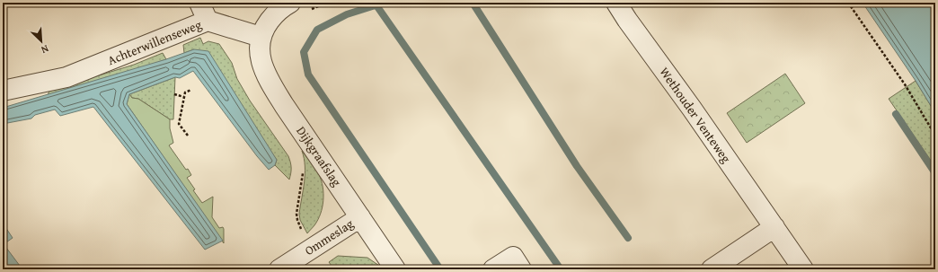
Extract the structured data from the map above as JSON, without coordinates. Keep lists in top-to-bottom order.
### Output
{
  "streets": {
    "street": [
      "Achterwillenseweg",
      "Wethouder Venteweg",
      "Dijkgraafslag",
      "Ommeslag"
    ]
  },
  "crossings": [
    ["Achterwillenseweg", "Dijkgraafslag"],
    ["Dijkgraafslag", "Ommeslag"]
  ],
  "north": "bottom right"
}
